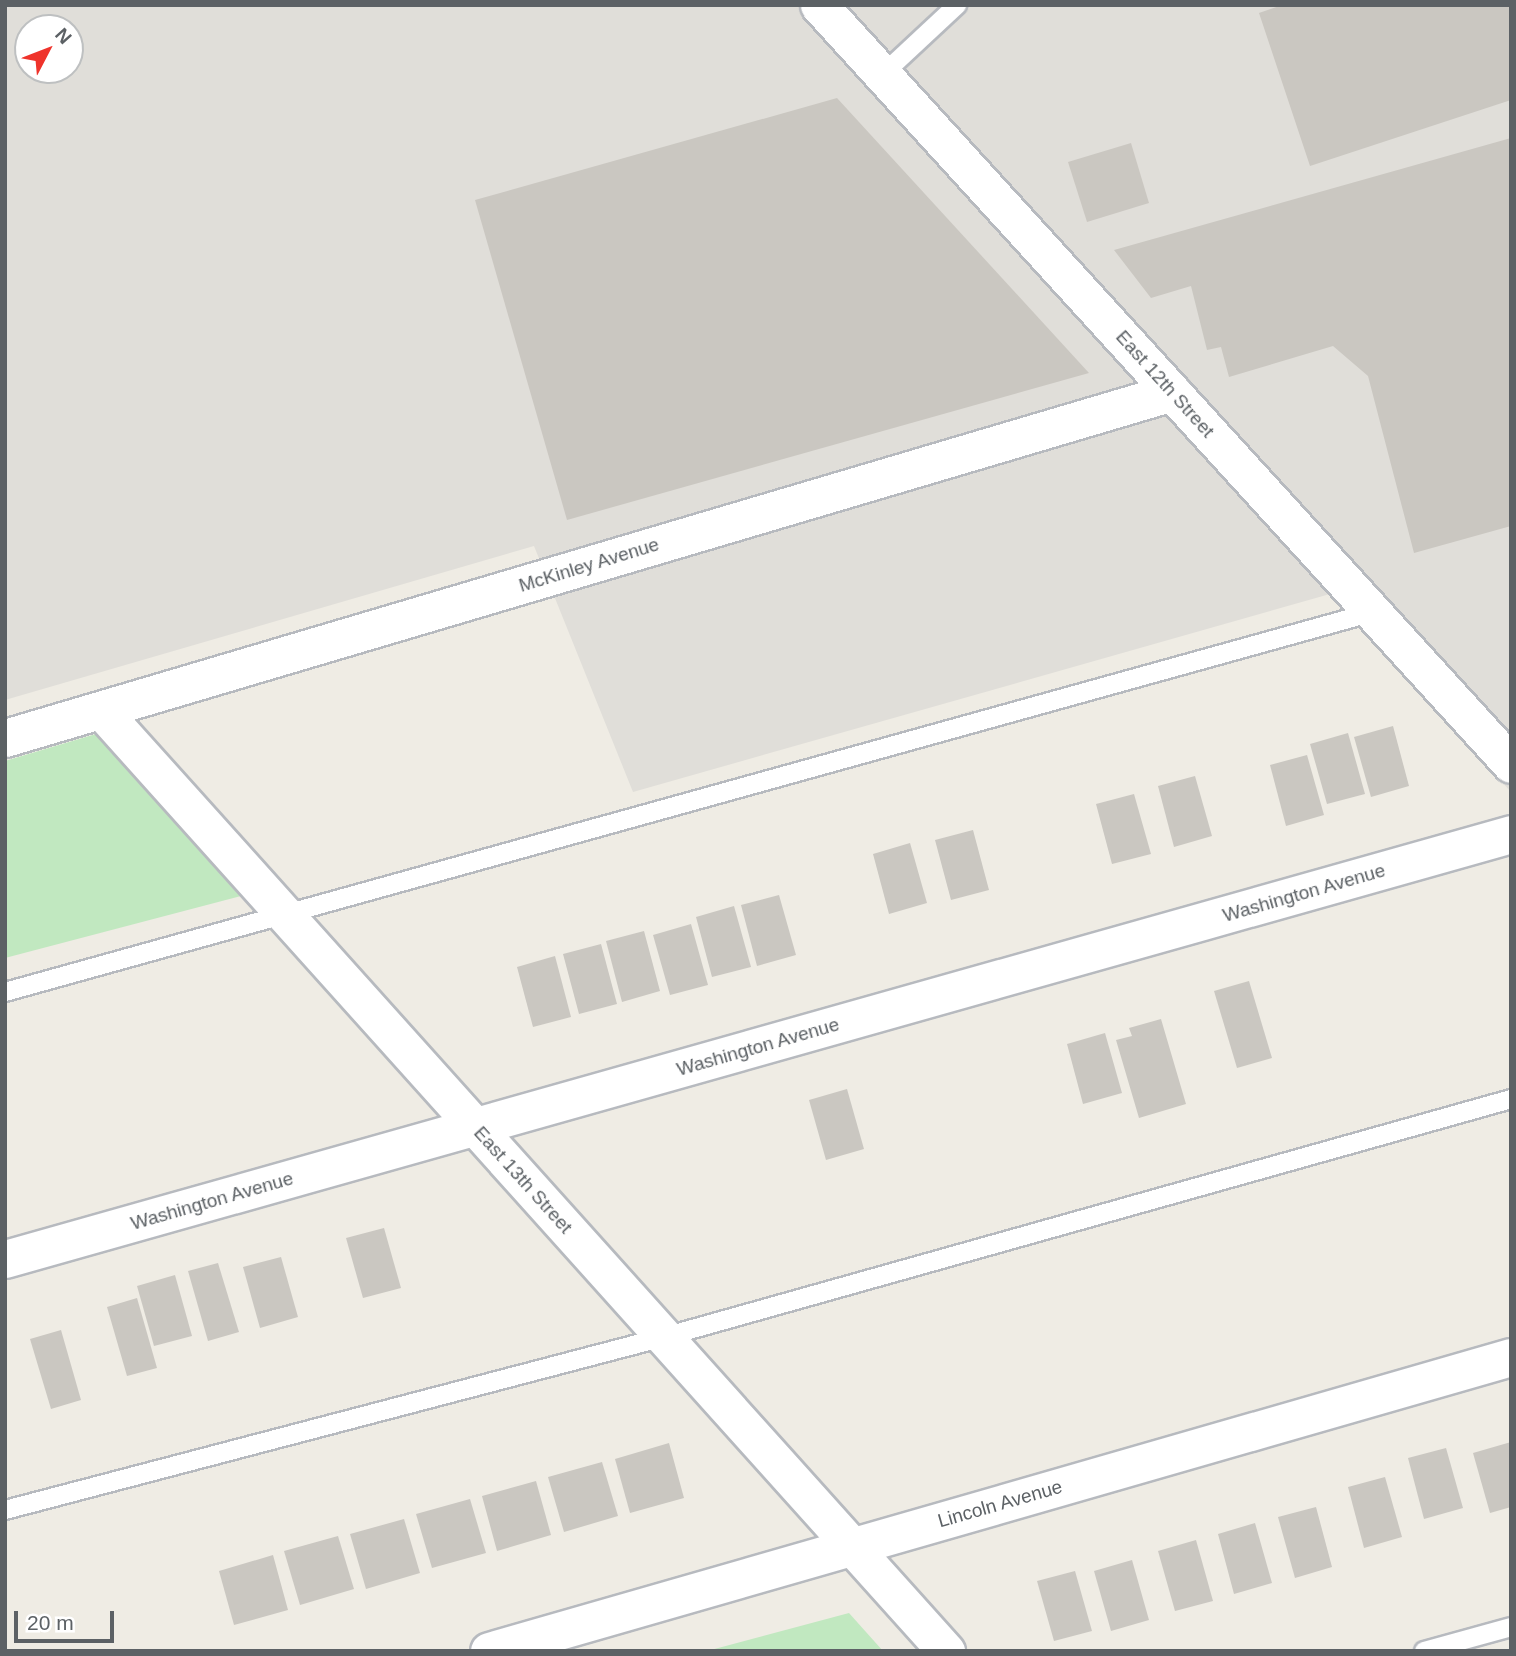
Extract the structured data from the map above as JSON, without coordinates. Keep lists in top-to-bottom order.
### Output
{
  "streets": {
    "street": [
      "East 12th Street",
      "McKinley Avenue",
      "Washington Avenue",
      "East 13th Street",
      "Lincoln Avenue"
    ]
  },
  "crossings": [
    ["East 12th Street", "McKinley Avenue"],
    ["McKinley Avenue", "East 13th Street"],
    ["Washington Avenue", "East 13th Street"],
    ["East 13th Street", "Lincoln Avenue"]
  ],
  "scale_bar": "20 m",
  "north": "top right"
}
